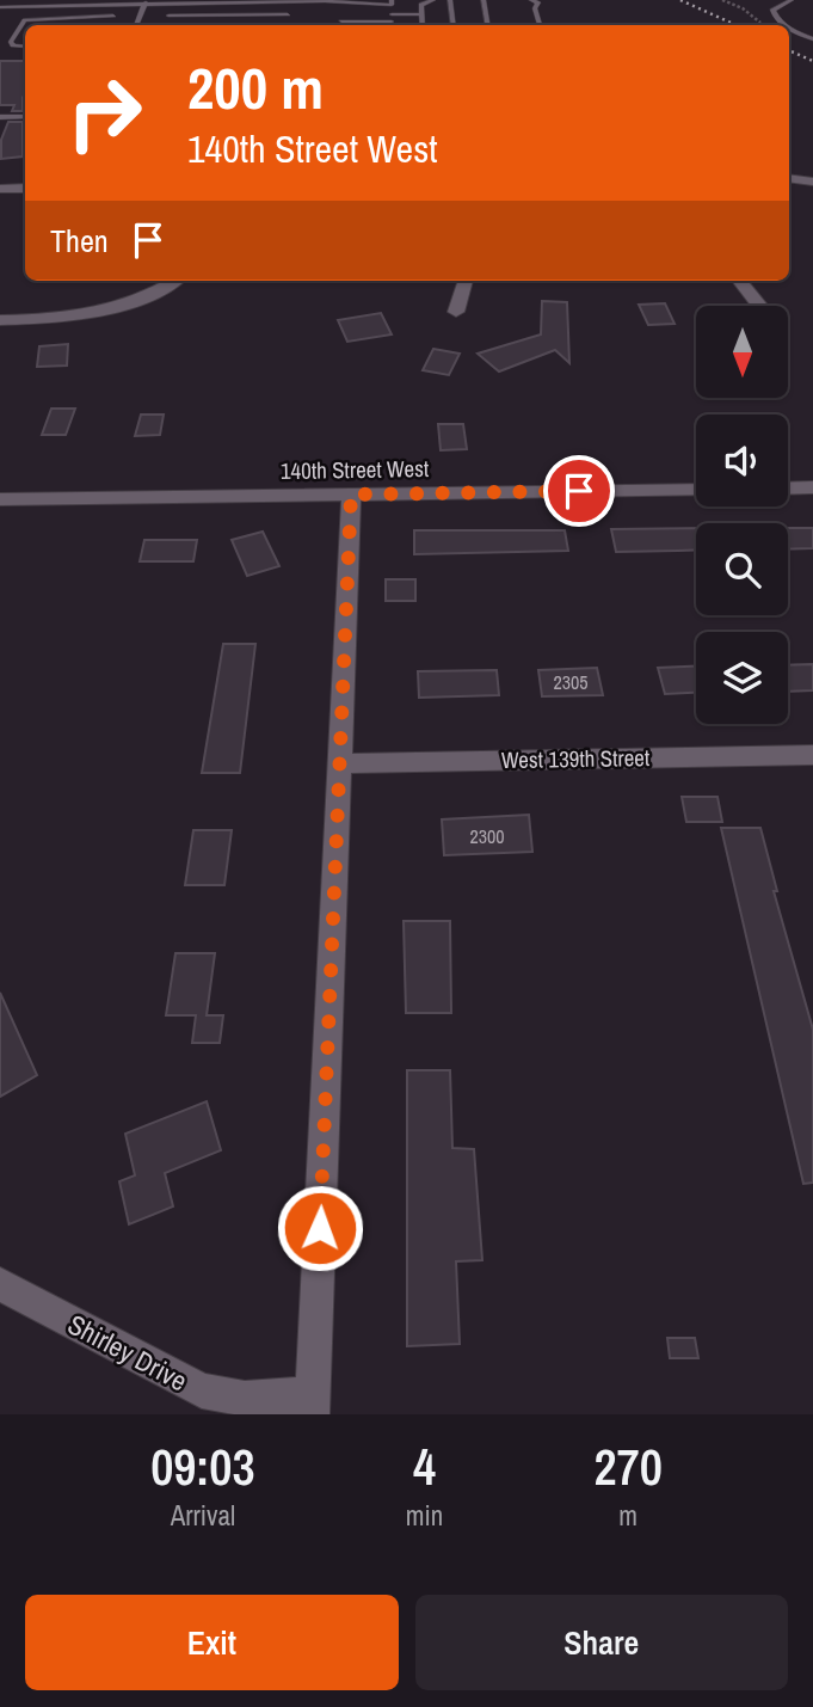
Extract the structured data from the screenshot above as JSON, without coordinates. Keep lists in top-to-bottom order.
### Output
{
  "streets": {
    "street": ["140th Street West", "West 139th Street", "Shirley Drive"]
  },
  "house_numbers": ["2305", "2300"],
  "north": "bottom",
  "page": {
    "turn": ["200 m", "140th Street West"],
    "then": "Then",
    "eta": [
      "09:03",
      "Arrival",
      "4",
      "min",
      "270",
      "m"
    ],
    "buttons": ["Exit", "Share"]
  }
}
